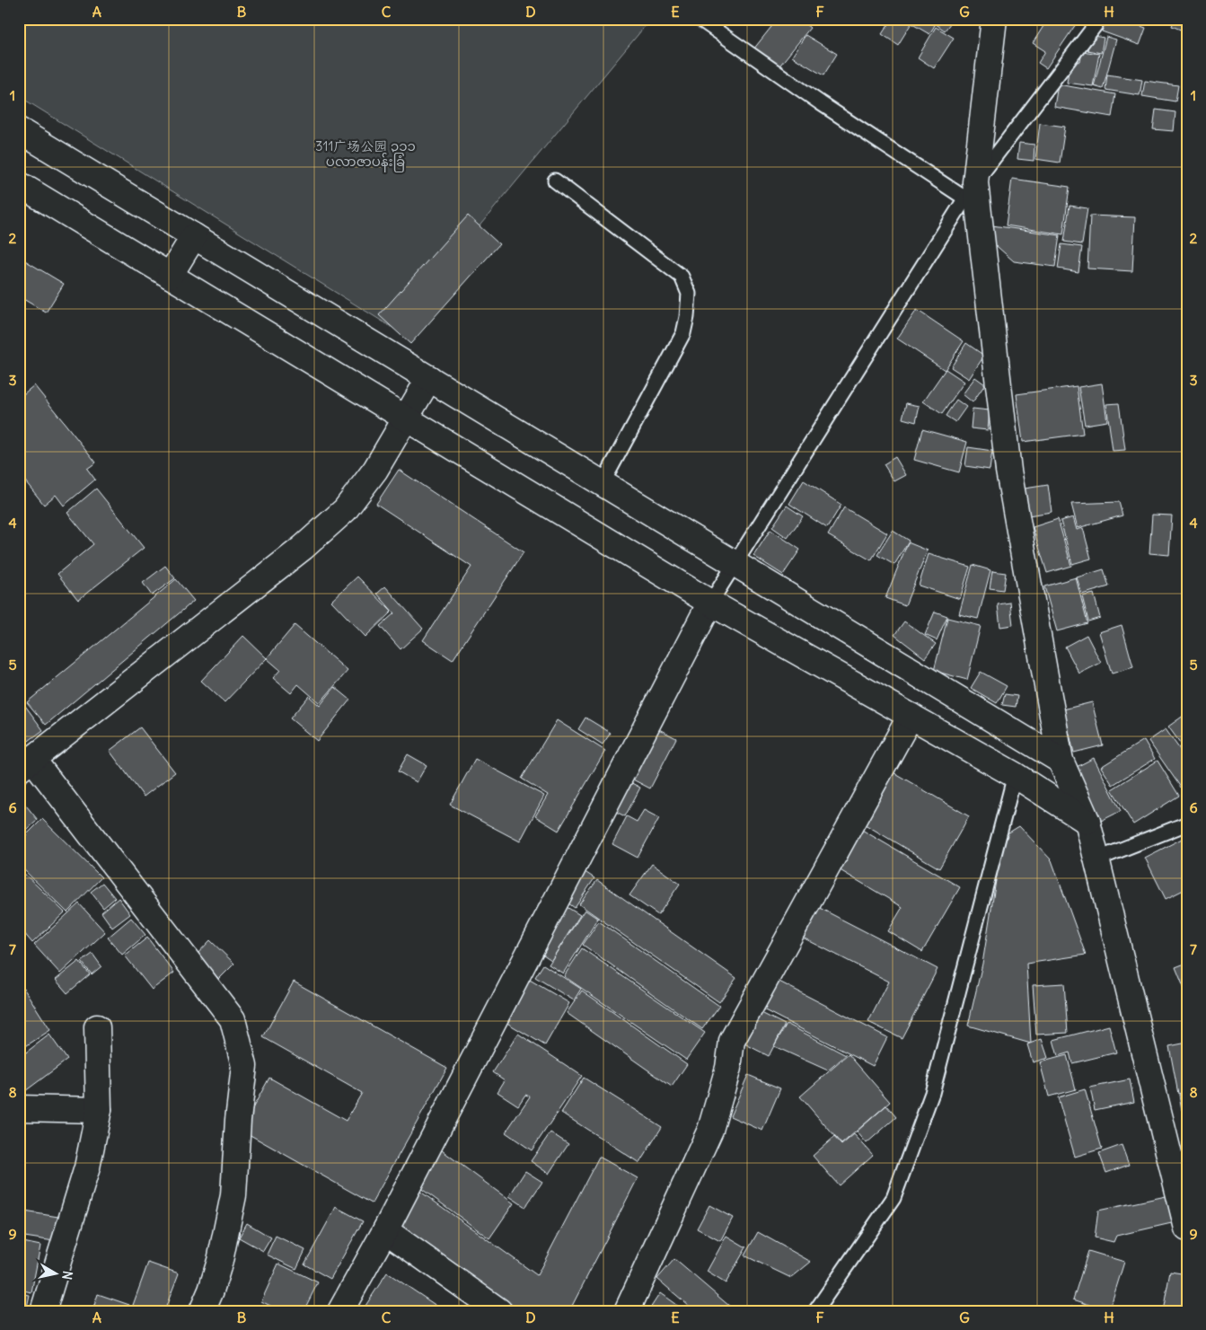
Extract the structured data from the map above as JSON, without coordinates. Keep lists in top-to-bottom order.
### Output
{
  "parks": ["311广场公园 ၃၁၁ ပလာဇာပန်းခြံ"],
  "north": "right",
  "grid": {
    "columns": [
      "A",
      "B",
      "C",
      "D",
      "E",
      "F",
      "G",
      "H"
    ],
    "rows": [
      "1",
      "2",
      "3",
      "4",
      "5",
      "6",
      "7",
      "8",
      "9"
    ]
  }
}
